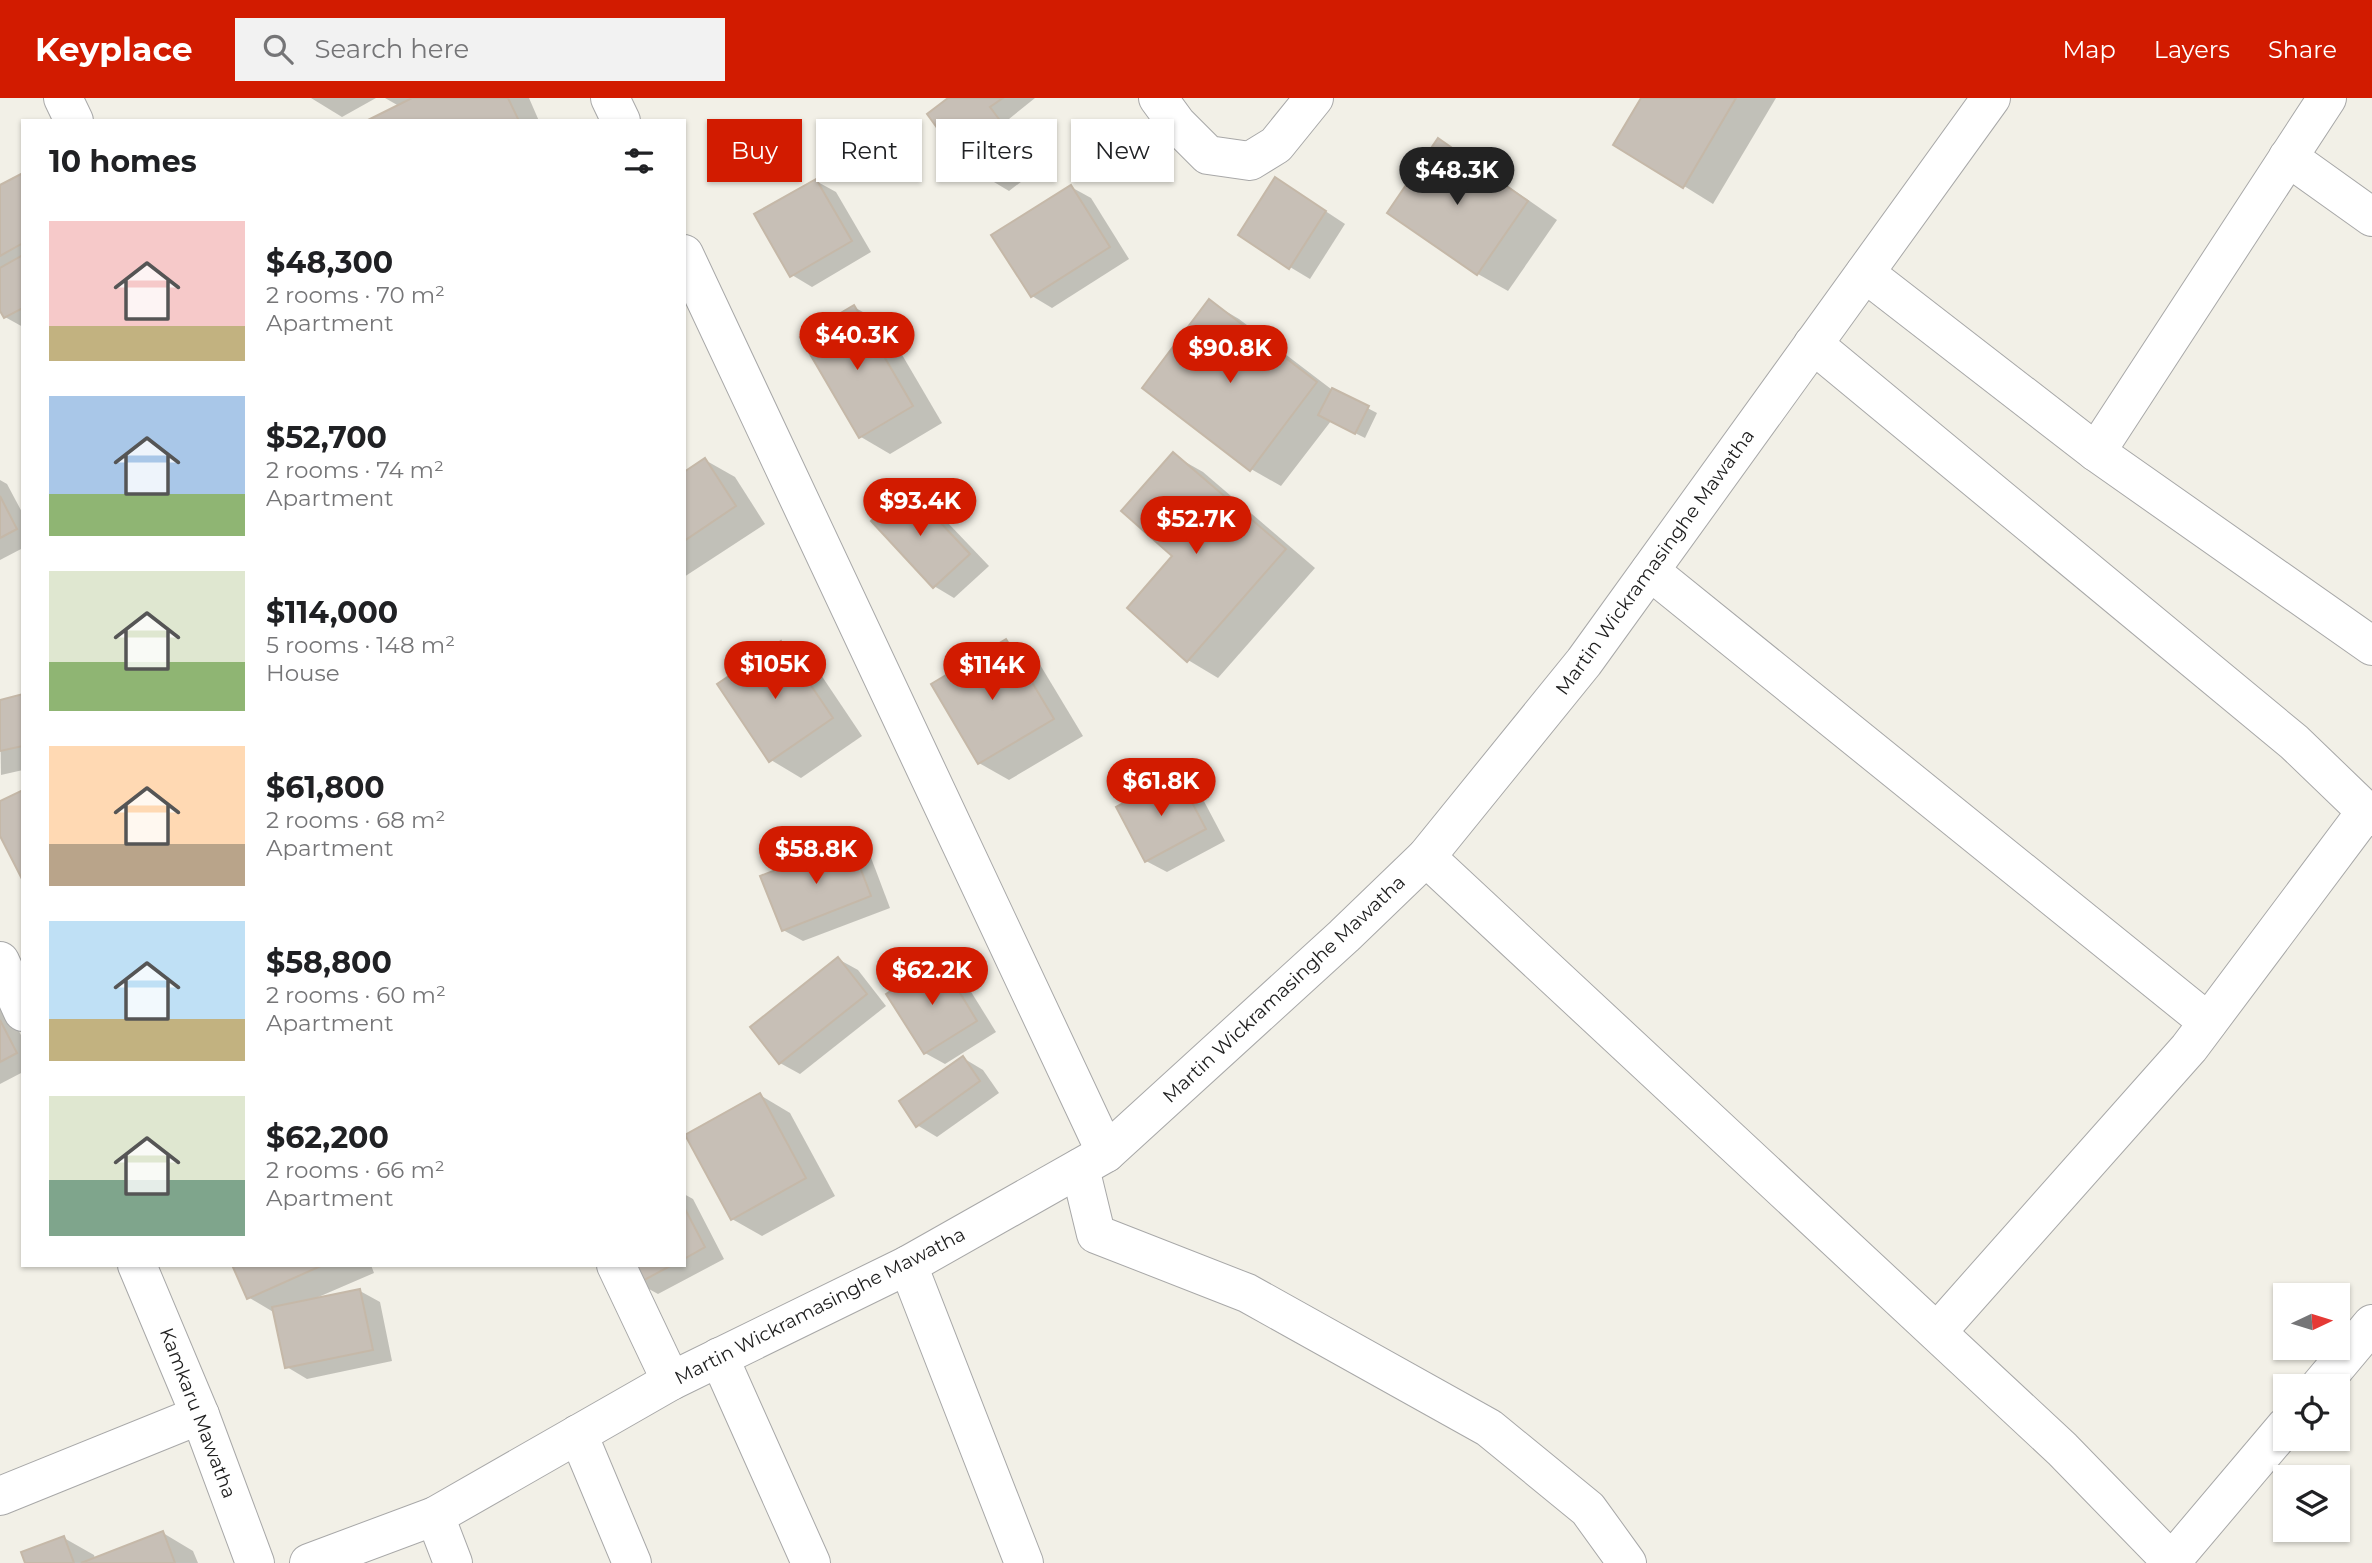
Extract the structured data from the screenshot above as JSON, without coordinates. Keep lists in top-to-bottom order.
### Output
{
  "streets": {
    "street": ["Martin Wickramasinghe Mawatha", "Kamkaru Mawatha"]
  },
  "north": "right",
  "page": {
    "header": "Keyplace",
    "search": "Search here",
    "nav": ["Map", "Layers", "Share"],
    "chip": [
      "Buy",
      "Rent",
      "Filters",
      "New"
    ],
    "heading": "10 homes",
    "price": [
      "$48.3K",
      "$40.3K",
      "$90.8K",
      "$93.4K",
      "$52.7K",
      "$105K",
      "$114K",
      "$61.8K",
      "$58.8K",
      "$62.2K"
    ],
    "list": [
      {
        "name": "$48,300",
        "note": "2 rooms · 70 m² · Apartment"
      },
      {
        "name": "$52,700",
        "note": "2 rooms · 74 m² · Apartment"
      },
      {
        "name": "$114,000",
        "note": "5 rooms · 148 m² · House"
      },
      {
        "name": "$61,800",
        "note": "2 rooms · 68 m² · Apartment"
      },
      {
        "name": "$58,800",
        "note": "2 rooms · 60 m² · Apartment"
      },
      {
        "name": "$62,200",
        "note": "2 rooms · 66 m² · Apartment"
      }
    ]
  }
}
